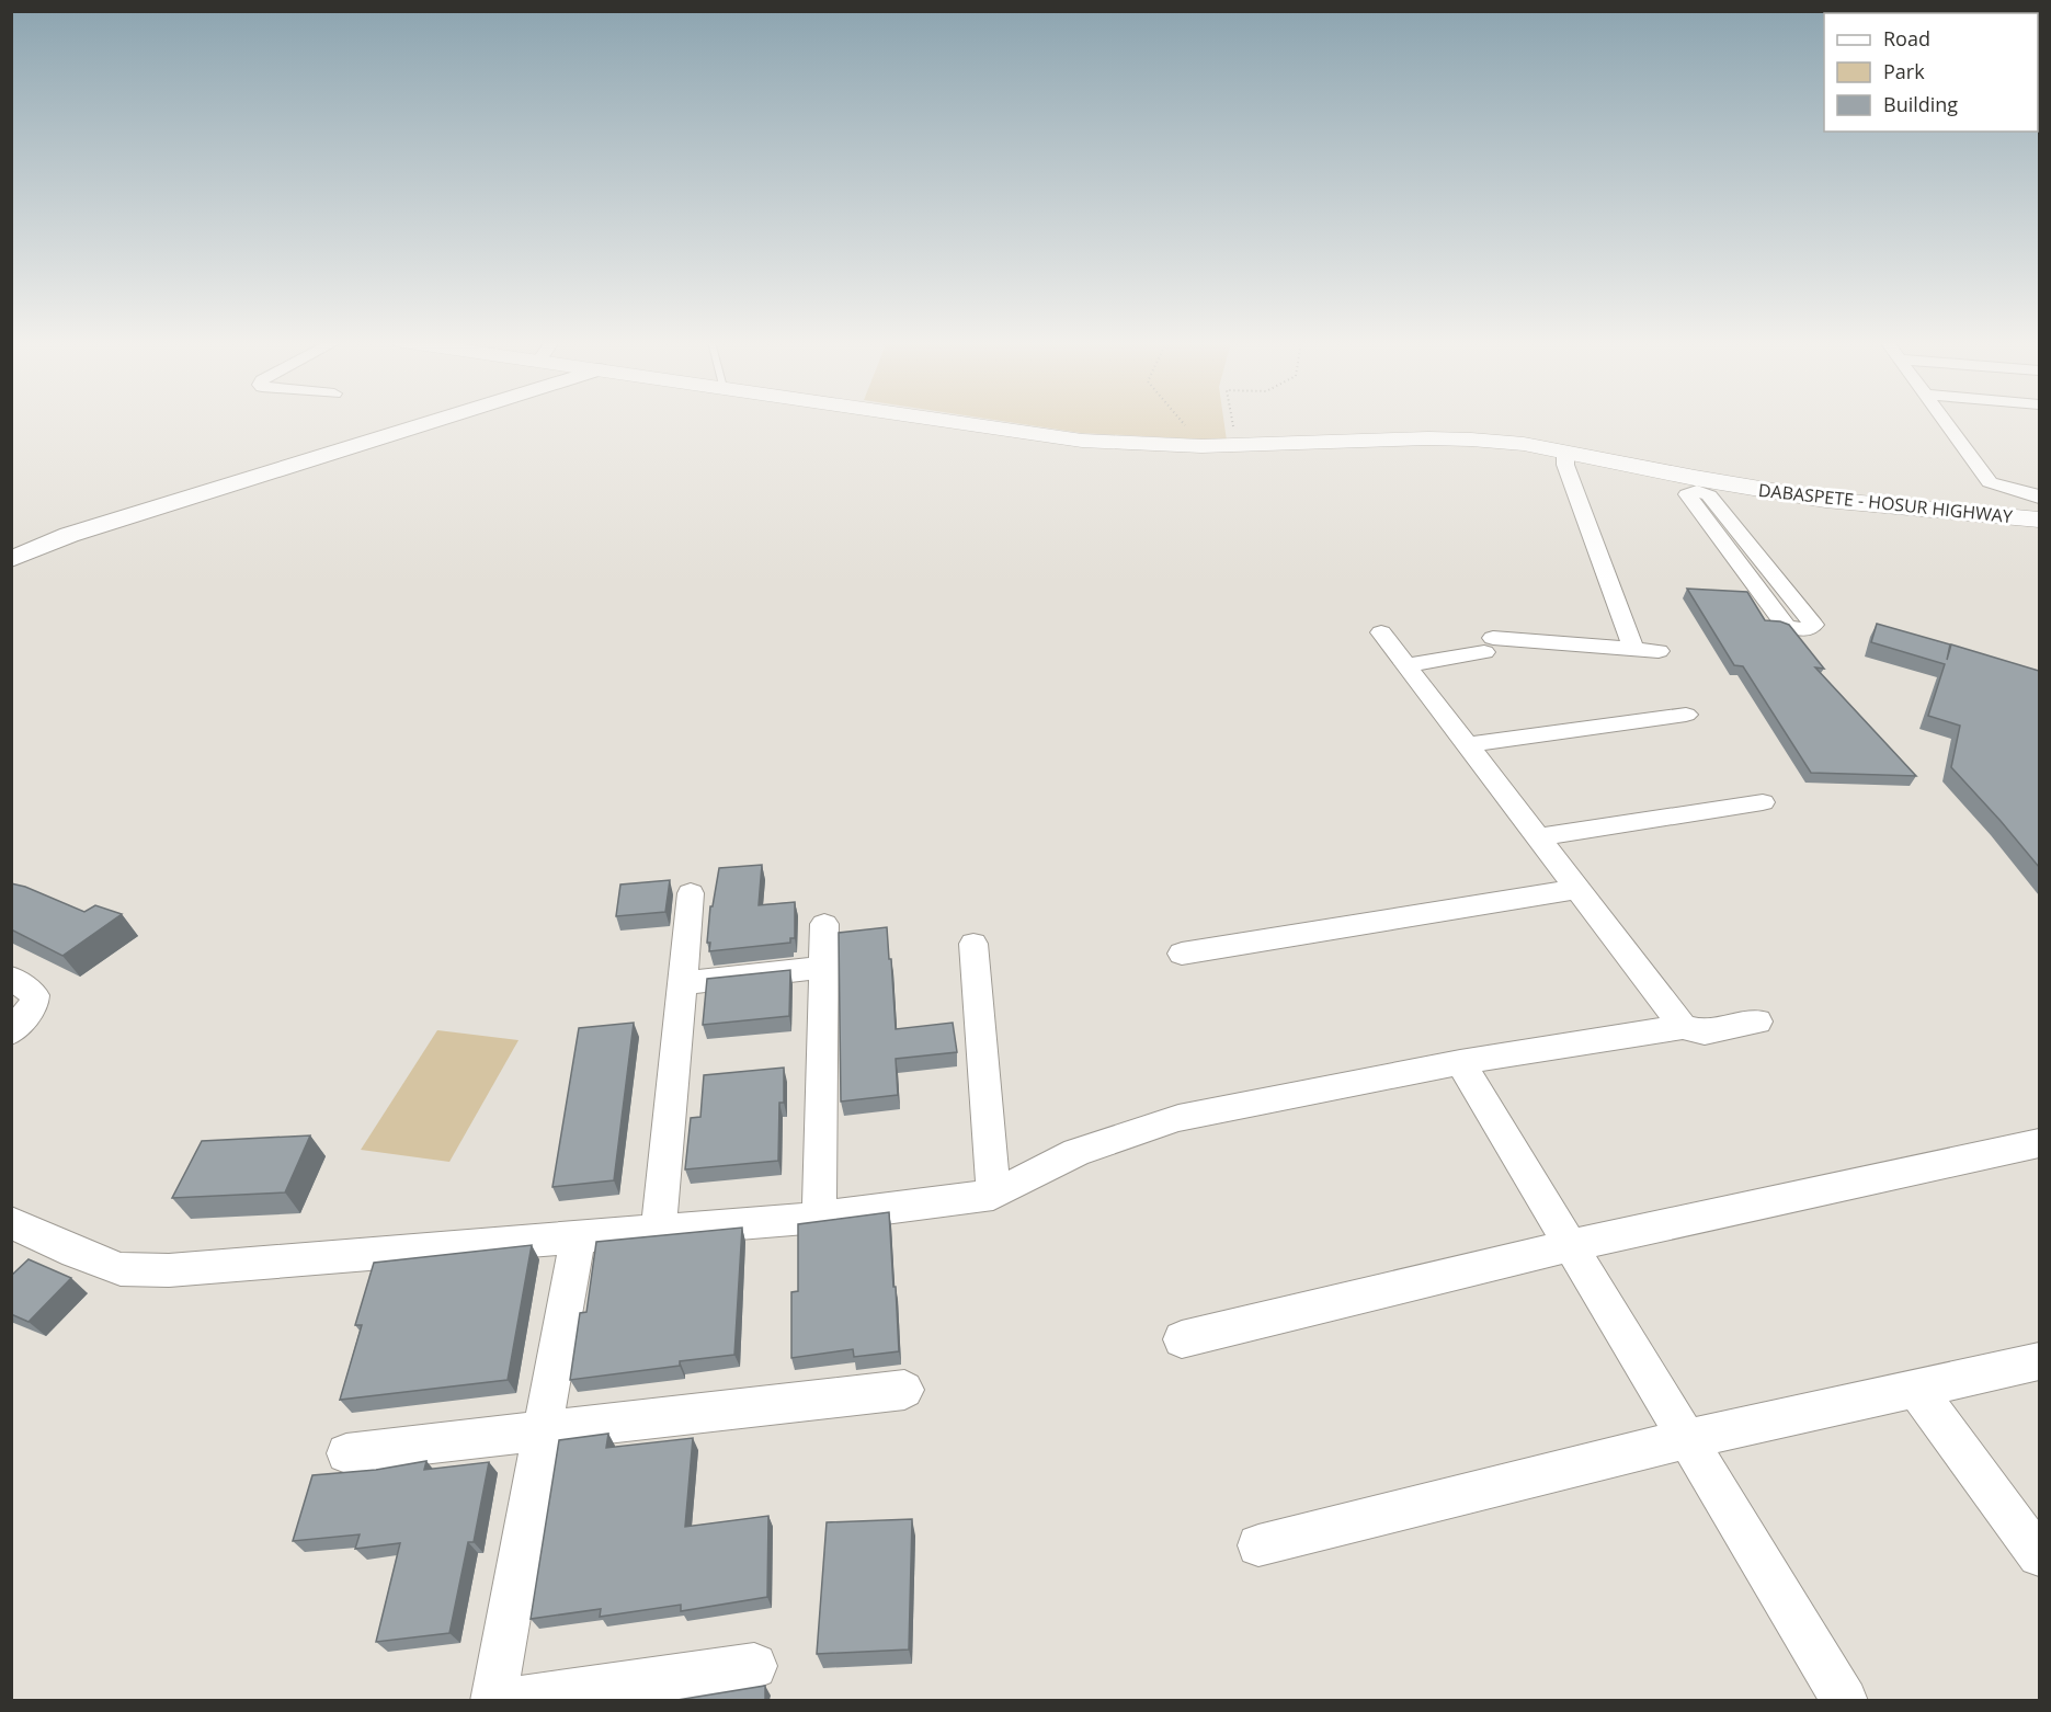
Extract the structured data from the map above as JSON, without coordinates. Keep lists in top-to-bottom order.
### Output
{
  "streets": {
    "highway": ["DABASPETE - HOSUR HIGHWAY"]
  },
  "legend": ["Road", "Park", "Building"]
}
